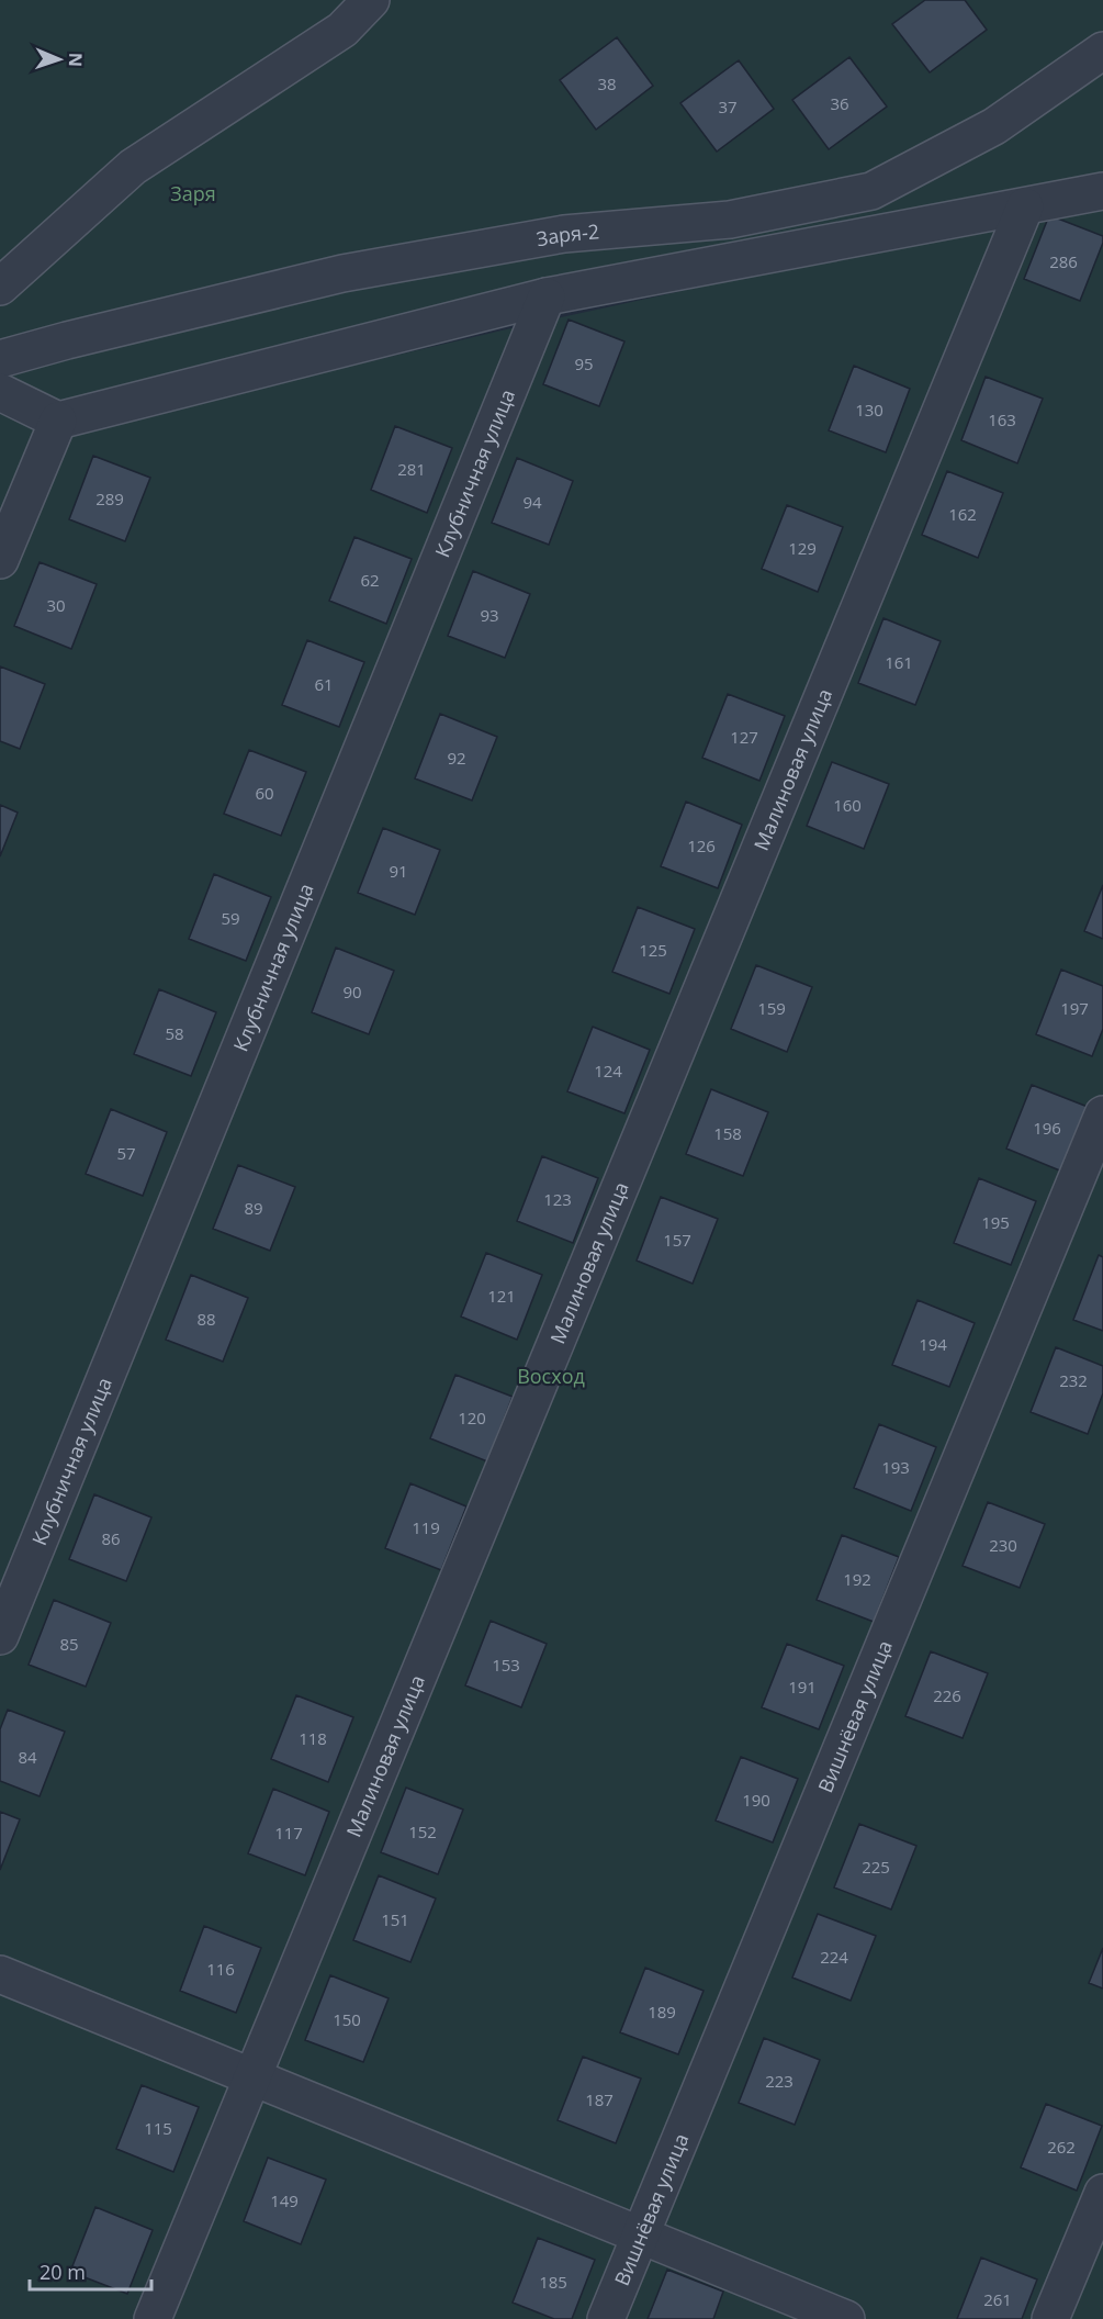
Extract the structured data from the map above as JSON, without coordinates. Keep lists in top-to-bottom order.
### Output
{
  "streets": {
    "street": [
      "Заря-2",
      "Клубничная улица",
      "Малиновая улица",
      "Вишнёвая улица"
    ]
  },
  "parks": ["Заря", "Восход"],
  "house_numbers": [
    "38",
    "36",
    "37",
    "286",
    "95",
    "130",
    "163",
    "281",
    "289",
    "94",
    "162",
    "129",
    "62",
    "30",
    "93",
    "161",
    "61",
    "127",
    "92",
    "60",
    "160",
    "126",
    "91",
    "59",
    "125",
    "90",
    "159",
    "197",
    "58",
    "124",
    "196",
    "158",
    "57",
    "123",
    "89",
    "195",
    "157",
    "121",
    "88",
    "194",
    "232",
    "120",
    "193",
    "119",
    "86",
    "230",
    "192",
    "85",
    "153",
    "191",
    "226",
    "118",
    "84",
    "190",
    "152",
    "117",
    "225",
    "151",
    "224",
    "116",
    "189",
    "150",
    "223",
    "187",
    "115",
    "262",
    "149",
    "185",
    "261"
  ],
  "scale_bar": "20 m",
  "north": "right"
}
